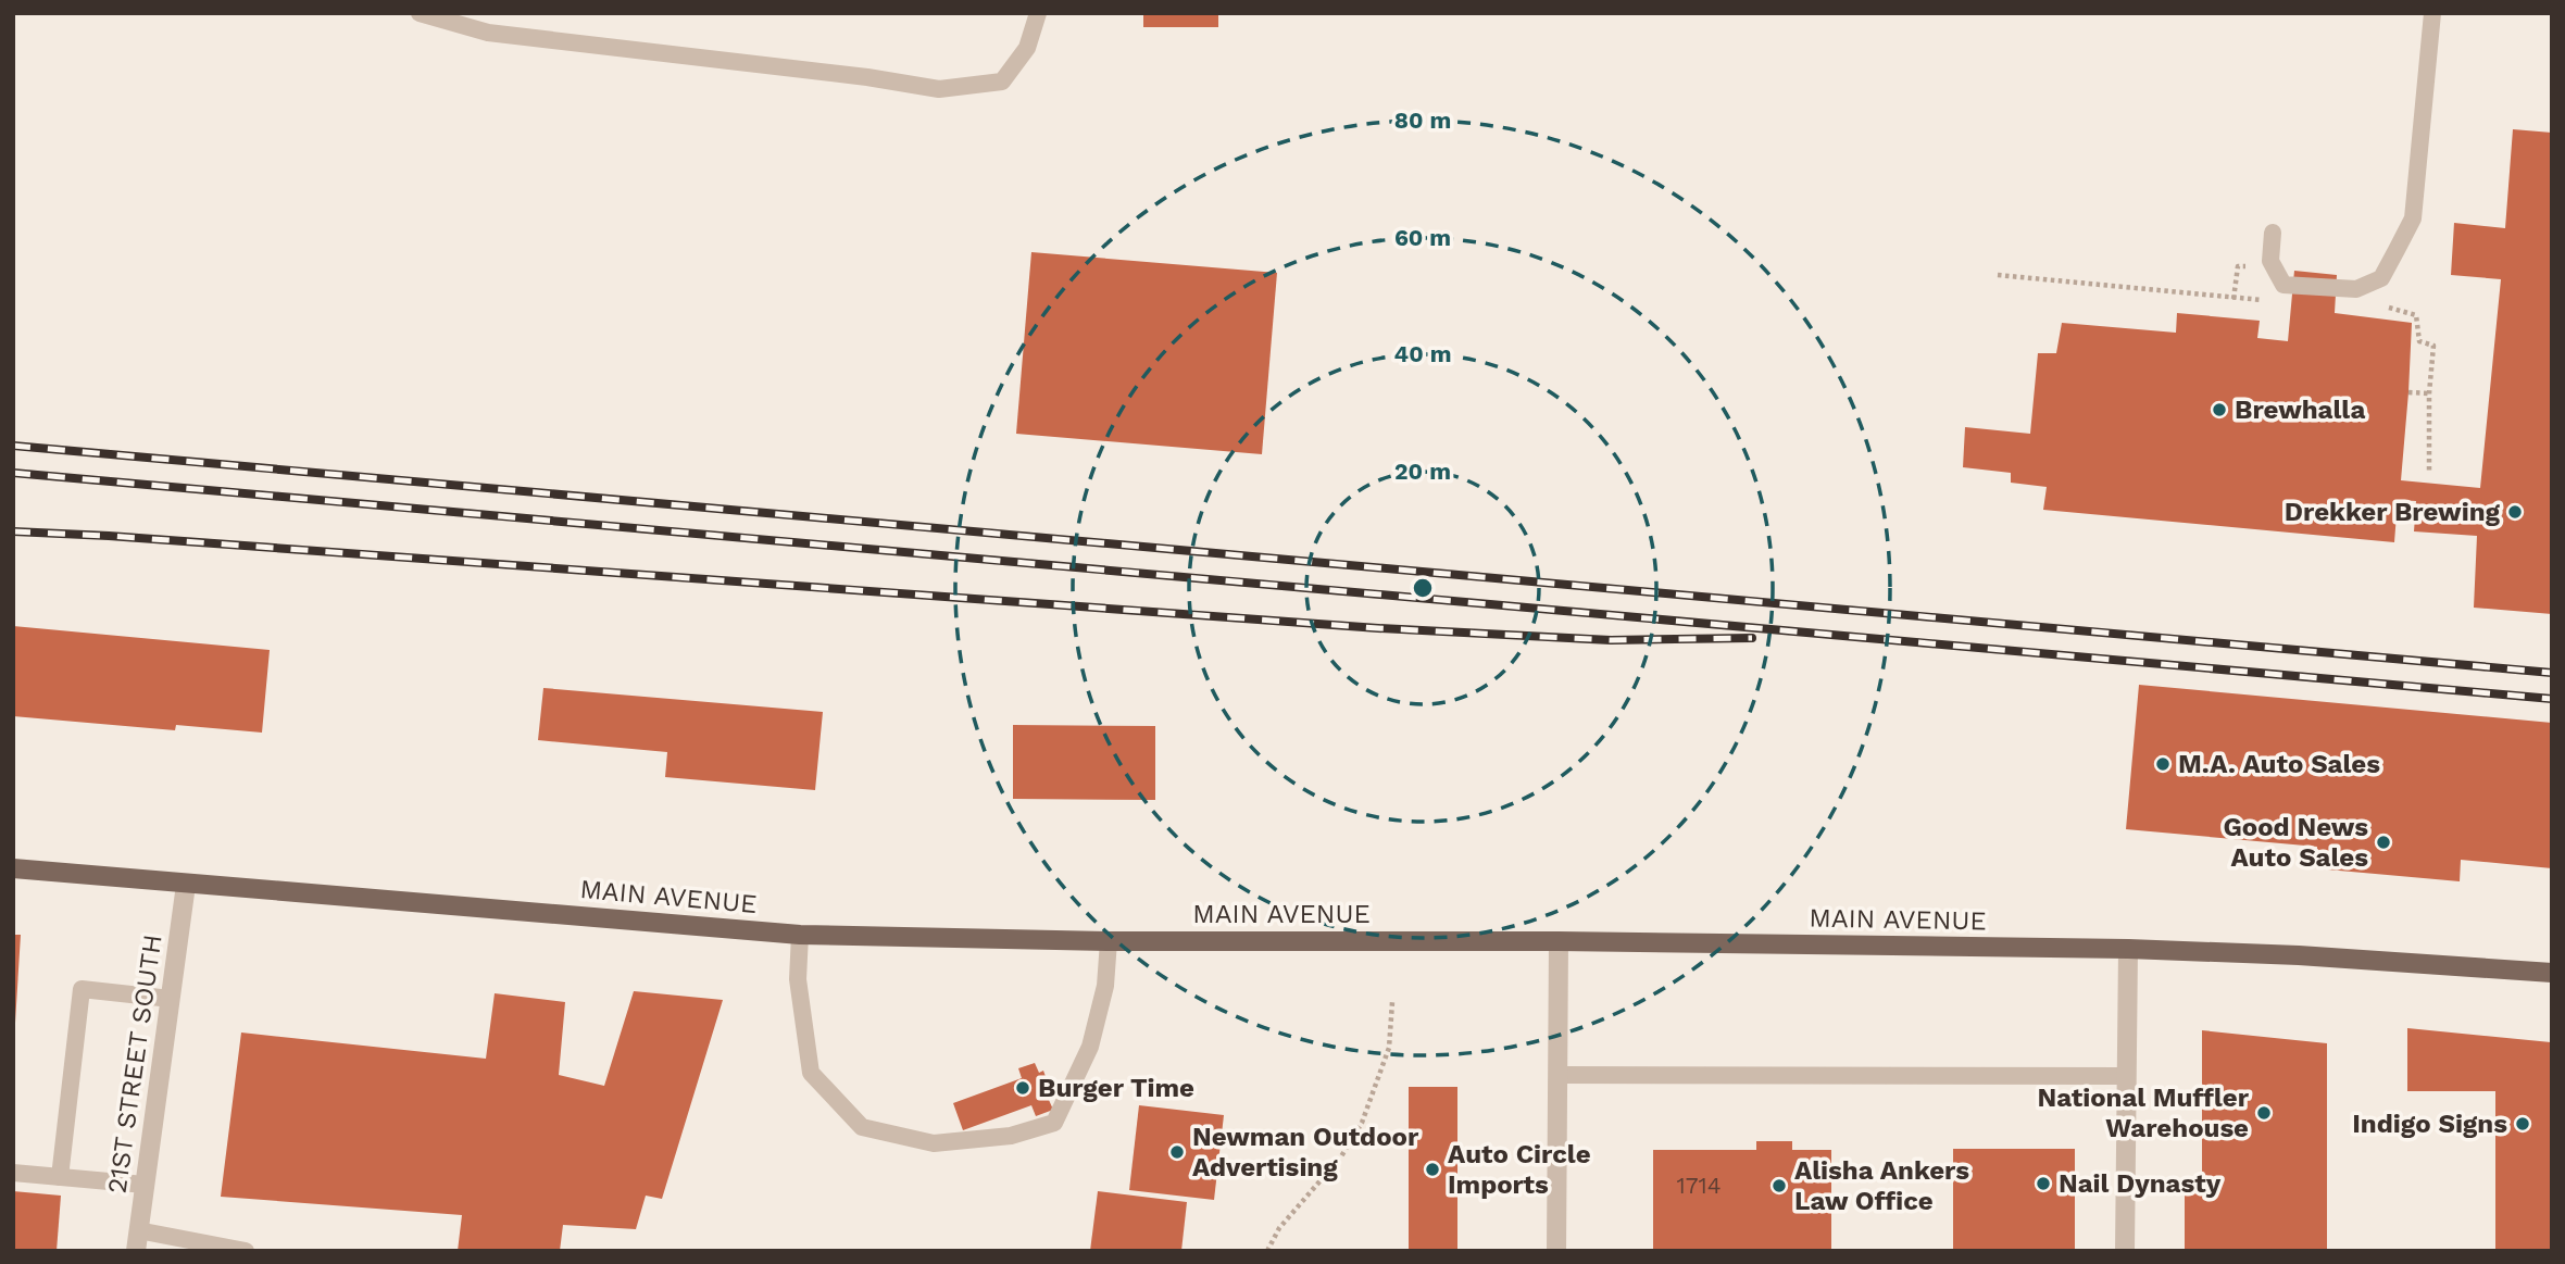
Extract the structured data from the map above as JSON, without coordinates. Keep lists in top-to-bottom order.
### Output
{
  "streets": {
    "main road": ["MAIN AVENUE"],
    "street": ["21ST STREET SOUTH"]
  },
  "crossings": [
    ["MAIN AVENUE", "21ST STREET SOUTH"]
  ],
  "places": [
    "Brewhalla",
    "Drekker Brewing",
    "M.A. Auto Sales",
    "Good News Auto Sales",
    "Burger Time",
    "National Muffler Warehouse",
    "Indigo Signs",
    "Newman Outdoor Advertising",
    "Auto Circle Imports",
    "Nail Dynasty",
    "Alisha Ankers Law Office"
  ],
  "house_numbers": ["1714"],
  "rings": [
    "80 m",
    "60 m",
    "40 m",
    "20 m"
  ]
}
